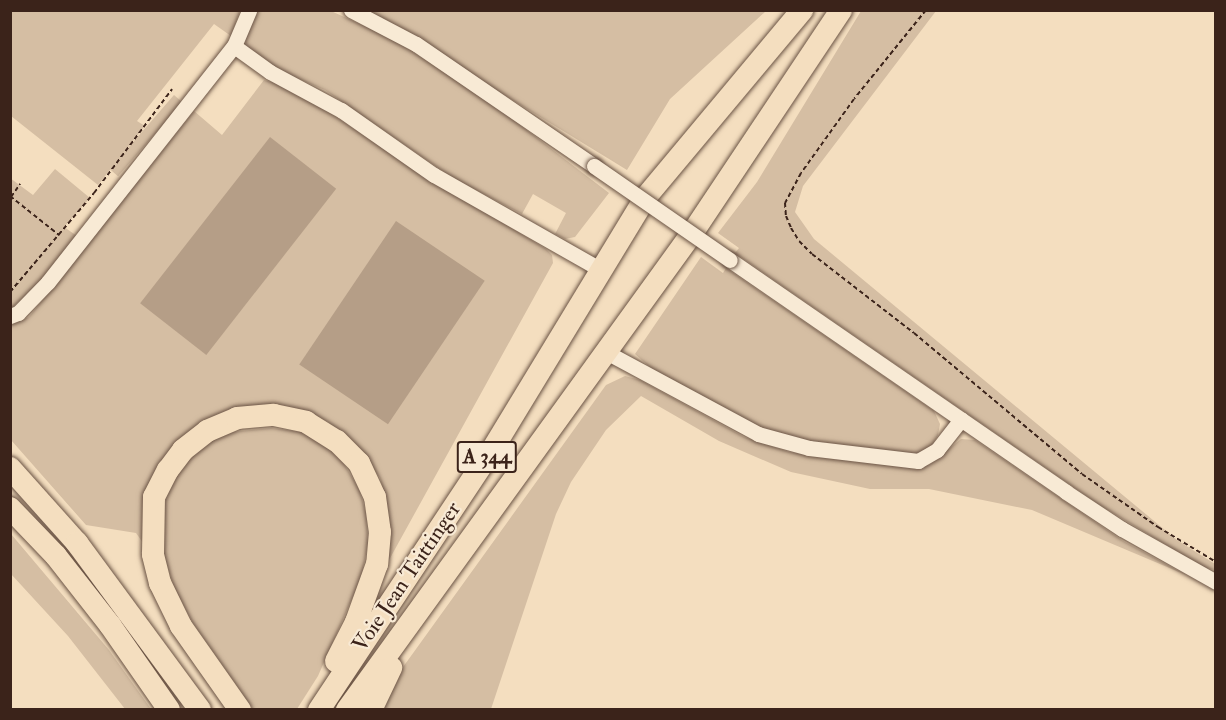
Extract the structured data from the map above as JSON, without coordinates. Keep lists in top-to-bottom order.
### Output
{
  "streets": {
    "highway": ["A 344", "Voie Jean Taittinger"]
  }
}
